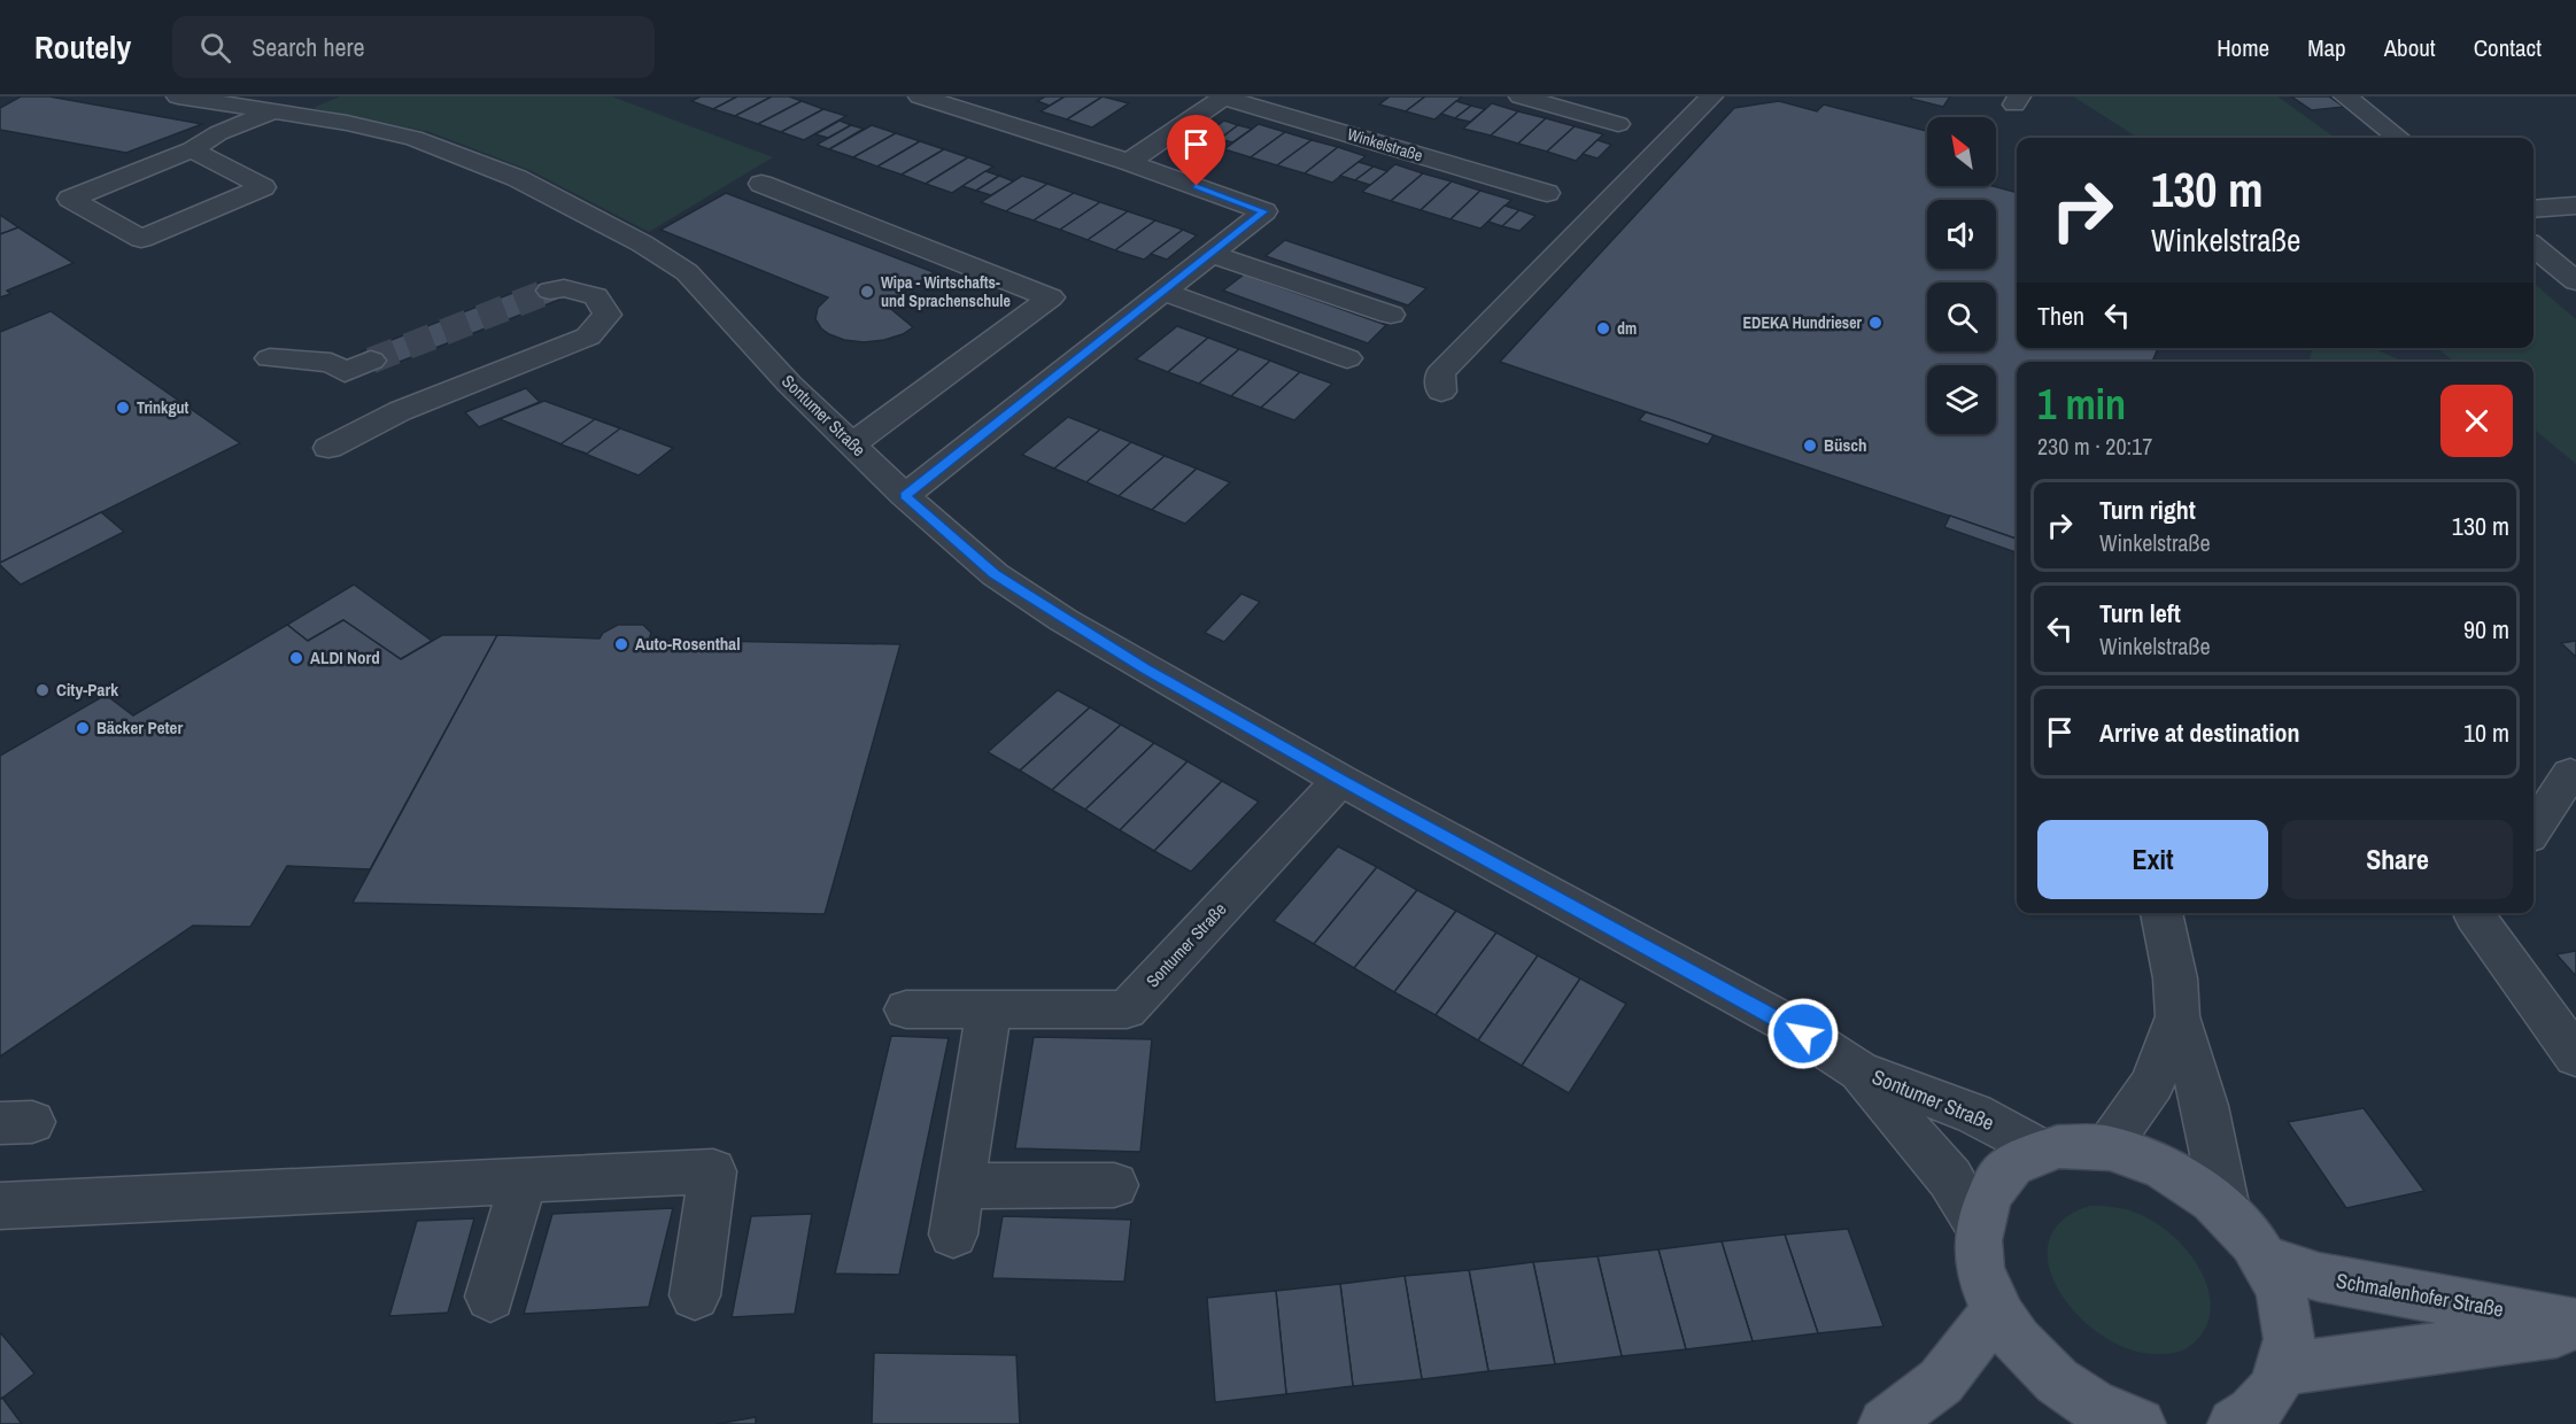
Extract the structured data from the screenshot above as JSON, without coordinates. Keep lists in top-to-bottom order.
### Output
{
  "streets": {
    "main road": ["Schmalenhofer Straße"],
    "street": ["Winkelstraße", "Sontumer Straße"]
  },
  "places": [
    "Wipa - Wirtschafts- und Sprachenschule",
    "EDEKA Hundrieser",
    "dm",
    "Trinkgut",
    "Büsch",
    "Auto-Rosenthal",
    "ALDI Nord",
    "City-Park",
    "Bäcker Peter"
  ],
  "north": "top left",
  "page": {
    "header": "Routely",
    "search": "Search here",
    "nav": [
      "Home",
      "Map",
      "About",
      "Contact"
    ],
    "turn": ["130 m", "Winkelstraße"],
    "then": "Then",
    "heading": ["1 min", "230 m · 20:17"],
    "list": [
      {
        "name": "Turn right",
        "note": "Winkelstraße",
        "value": "130 m"
      },
      {
        "name": "Turn left",
        "note": "Winkelstraße",
        "value": "90 m"
      },
      {
        "name": "Arrive at destination",
        "value": "10 m"
      }
    ],
    "buttons": ["Exit", "Share"]
  }
}
